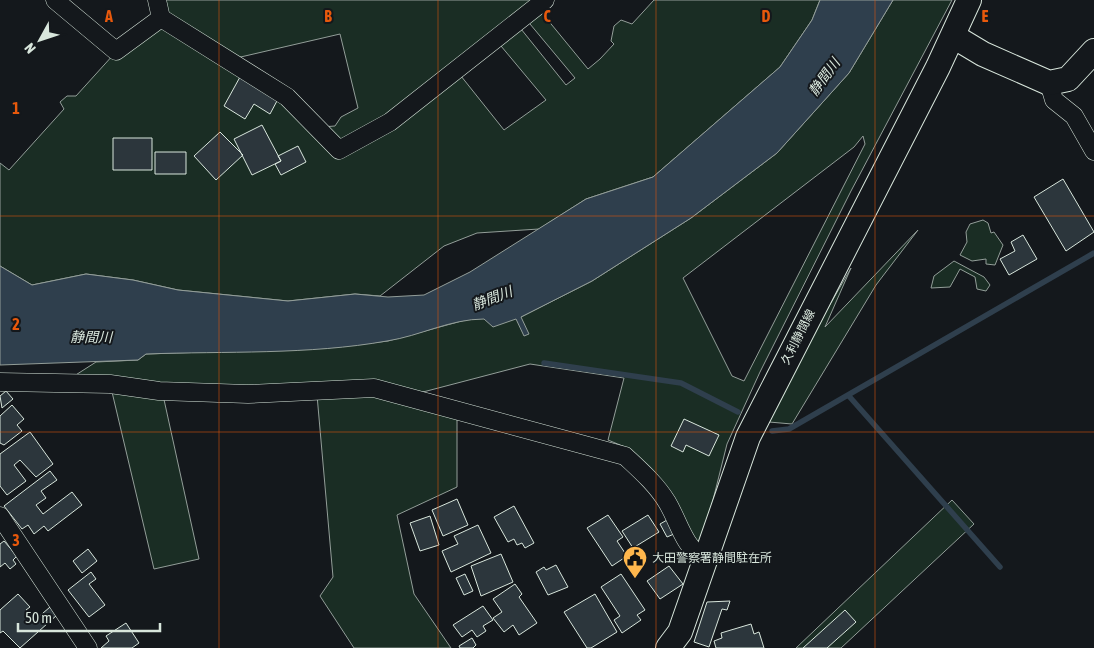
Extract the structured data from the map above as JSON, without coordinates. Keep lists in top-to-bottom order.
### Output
{
  "streets": {
    "main road": ["久利静間線"]
  },
  "water": ["静間川"],
  "places": {
    "public building": ["大田警察署静間駐在所"]
  },
  "scale_bar": "50 m",
  "north": "bottom left",
  "grid": {
    "columns": [
      "A",
      "B",
      "C",
      "D",
      "E"
    ],
    "rows": ["1", "2", "3"]
  }
}
